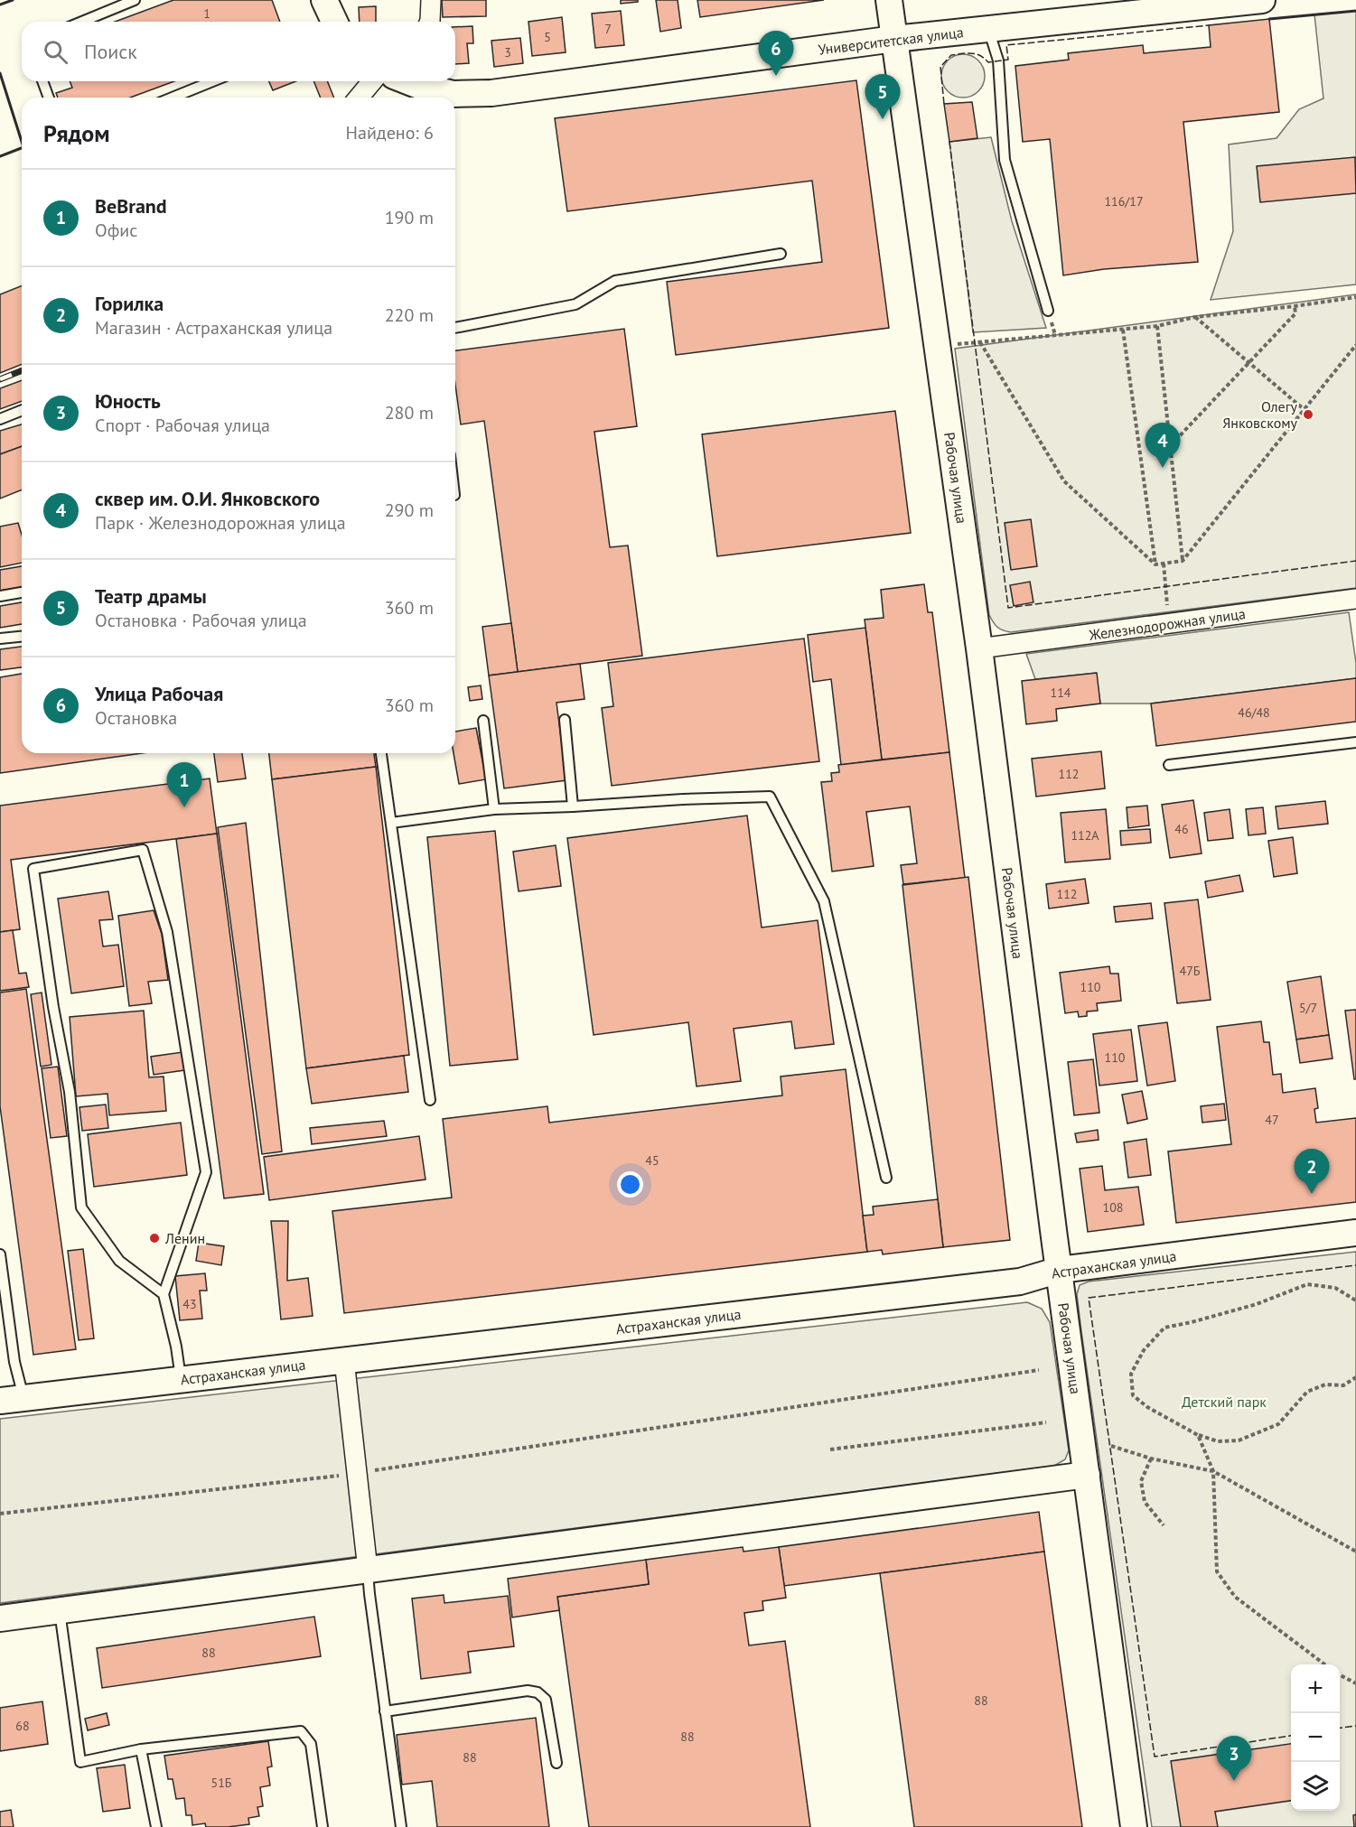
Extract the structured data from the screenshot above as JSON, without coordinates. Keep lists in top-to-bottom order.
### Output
{
  "streets": {
    "main road": ["Университетская улица", "Рабочая улица", "Астраханская улица"],
    "street": ["Железнодорожная улица"]
  },
  "crossings": [
    ["Университетская улица", "Рабочая улица"],
    ["Рабочая улица", "Железнодорожная улица"],
    ["Рабочая улица", "Астраханская улица"]
  ],
  "parks": ["Детский парк"],
  "places": ["Олегу Янковскому", "Ленин"],
  "house_numbers": [
    "1",
    "7",
    "5",
    "3",
    "116/17",
    "114",
    "46/48",
    "112",
    "46",
    "112А",
    "112",
    "47Б",
    "110",
    "5/7",
    "110",
    "47",
    "45",
    "108",
    "43",
    "88",
    "88",
    "68",
    "88",
    "88",
    "51Б"
  ],
  "page": {
    "search": "Поиск",
    "pins": [
      "6",
      "5",
      "4",
      "1",
      "2",
      "3"
    ],
    "heading": ["Рядом", "Найдено: 6"],
    "list": [
      {
        "mark": "1",
        "name": "BeBrand",
        "note": "Офис",
        "value": "190 m"
      },
      {
        "mark": "2",
        "name": "Горилка",
        "note": "Магазин · Астраханская улица",
        "value": "220 m"
      },
      {
        "mark": "3",
        "name": "Юность",
        "note": "Спорт · Рабочая улица",
        "value": "280 m"
      },
      {
        "mark": "4",
        "name": "сквер им. О.И. Янковского",
        "note": "Парк · Железнодорожная улица",
        "value": "290 m"
      },
      {
        "mark": "5",
        "name": "Театр драмы",
        "note": "Остановка · Рабочая улица",
        "value": "360 m"
      },
      {
        "mark": "6",
        "name": "Улица Рабочая",
        "note": "Остановка",
        "value": "360 m"
      }
    ],
    "map_buttons": ["+", "−"]
  }
}
